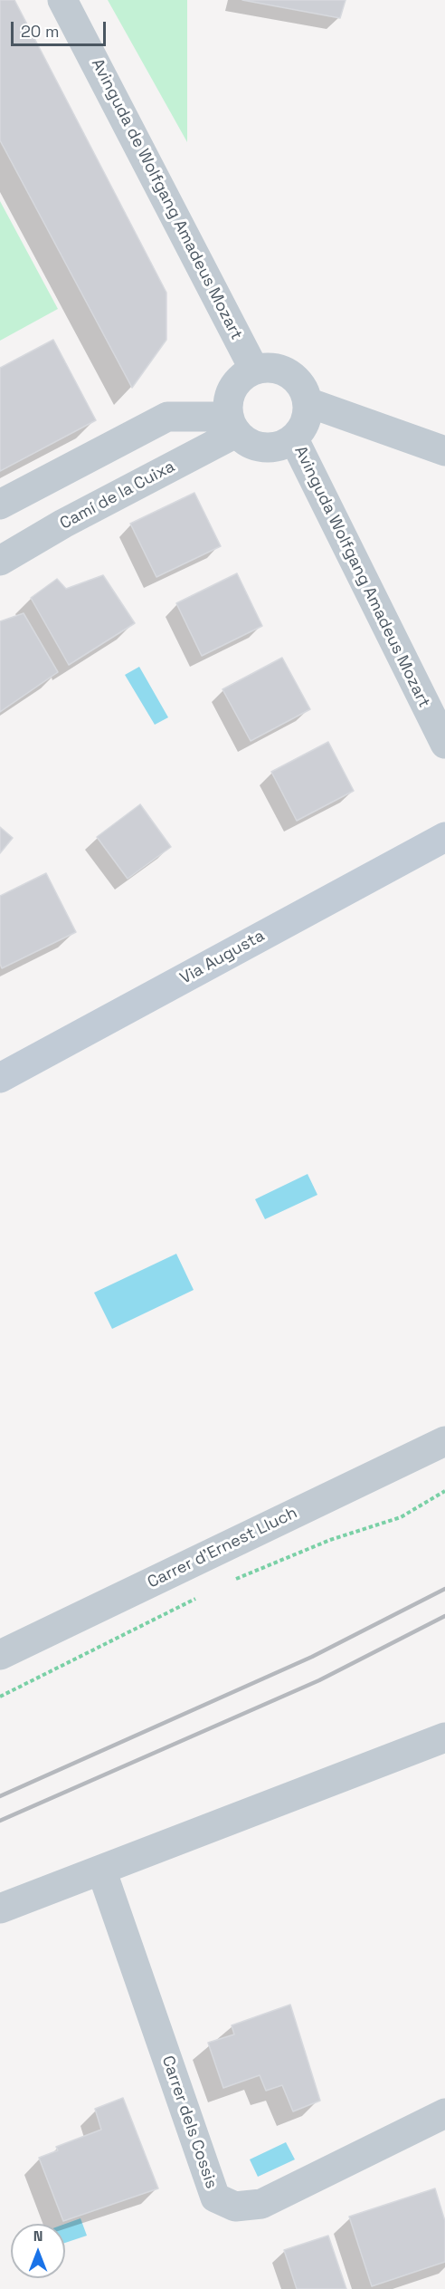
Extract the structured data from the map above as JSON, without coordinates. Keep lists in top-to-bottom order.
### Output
{
  "streets": {
    "main road": ["Via Augusta"],
    "street": [
      "Avinguda de Wolfgang Amadeus Mozart",
      "Camí de la Cuixa",
      "Avinguda Wolfgang Amadeus Mozart",
      "Carrer d'Ernest Lluch",
      "Carrer dels Cossis"
    ]
  },
  "crossings": [
    ["Avinguda de Wolfgang Amadeus Mozart", "Camí de la Cuixa"],
    ["Avinguda de Wolfgang Amadeus Mozart", "Avinguda Wolfgang Amadeus Mozart"],
    ["Camí de la Cuixa", "Avinguda Wolfgang Amadeus Mozart"]
  ],
  "scale_bar": "20 m",
  "north": "top"
}
